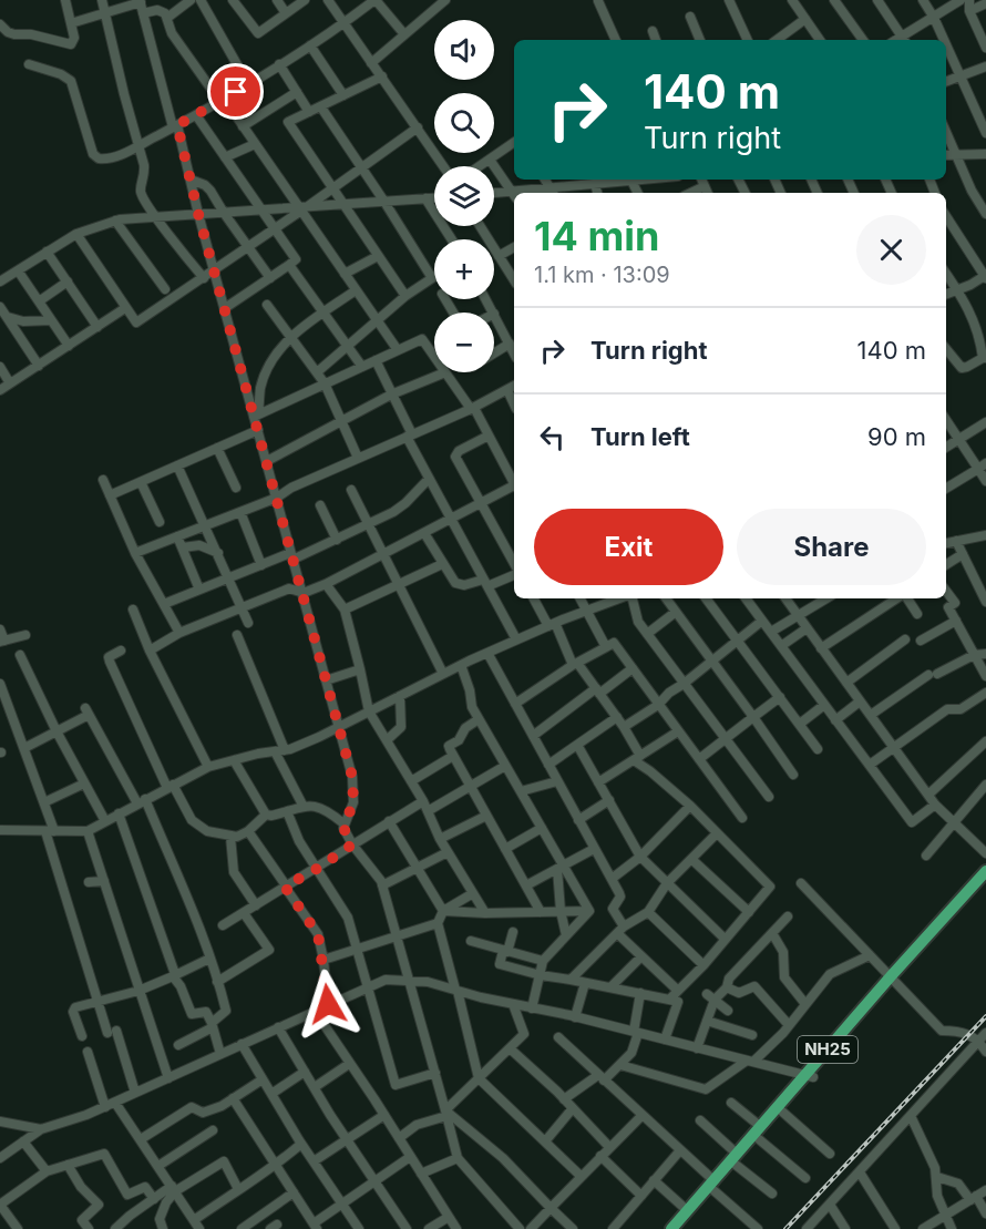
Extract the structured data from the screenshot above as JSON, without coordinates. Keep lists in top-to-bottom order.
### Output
{
  "streets": {
    "main road": ["NH25"]
  },
  "page": {
    "map_buttons": ["+", "−"],
    "turn": ["140 m", "Turn right"],
    "heading": ["14 min", "1.1 km · 13:09"],
    "list": [
      {
        "name": "Turn right",
        "value": "140 m"
      },
      {
        "name": "Turn left",
        "value": "90 m"
      }
    ],
    "buttons": ["Exit", "Share"]
  }
}
